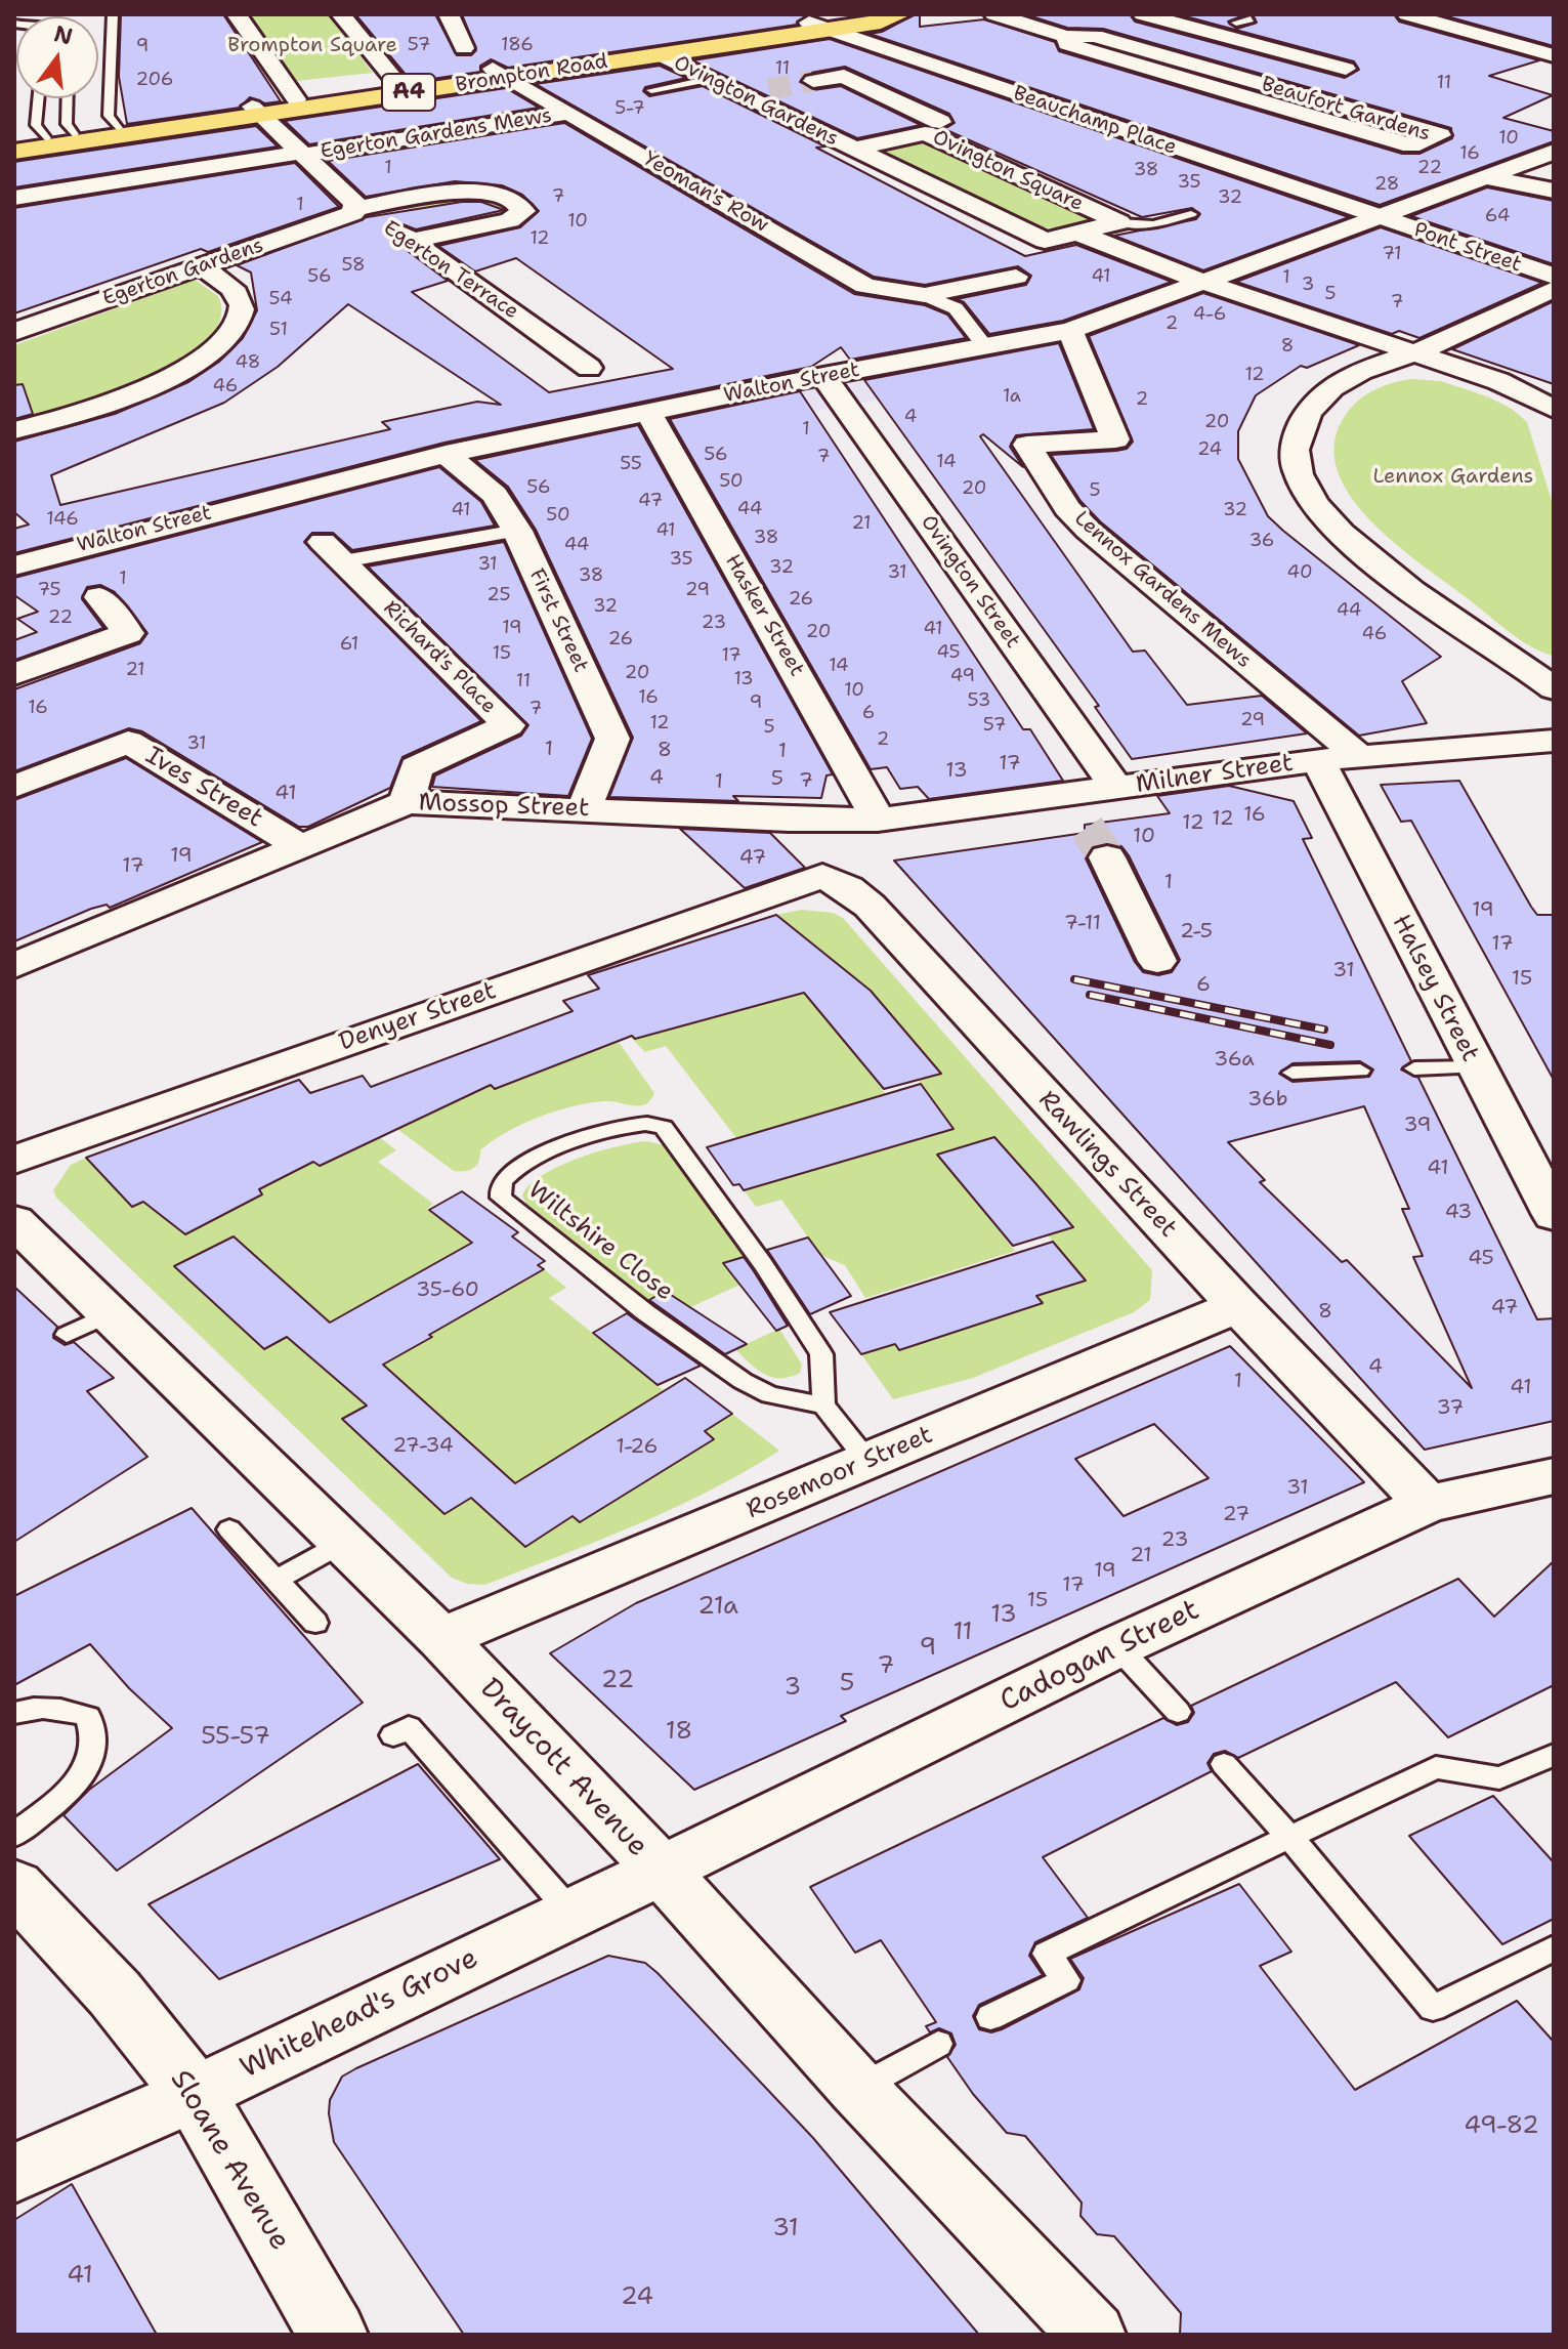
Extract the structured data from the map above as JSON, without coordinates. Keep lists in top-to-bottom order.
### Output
{
  "streets": {
    "highway": ["Brompton Road", "A4"],
    "main road": ["Beauchamp Place", "Pont Street", "Sloane Avenue"],
    "street": [
      "Ovington Gardens",
      "Beaufort Gardens",
      "Egerton Gardens Mews",
      "Ovington Square",
      "Yeoman's Row",
      "Egerton Terrace",
      "Egerton Gardens",
      "Walton Street",
      "Ovington Street",
      "Lennox Gardens Mews",
      "Hasker Street",
      "First Street",
      "Richard's Place",
      "Milner Street",
      "Ives Street",
      "Mossop Street",
      "Halsey Street",
      "Denyer Street",
      "Rawlings Street",
      "Rosemoor Street",
      "Cadogan Street",
      "Draycott Avenue",
      "Whitehead's Grove"
    ],
    "lane": ["Wiltshire Close"]
  },
  "crossings": [
    ["Brompton Road", "Ovington Gardens"],
    ["Brompton Road", "Beauchamp Place"],
    ["Brompton Road", "Yeoman's Row"],
    ["Brompton Road", "Egerton Terrace"],
    ["Ovington Gardens", "Ovington Square"],
    ["Beauchamp Place", "Pont Street"],
    ["Beauchamp Place", "Walton Street"],
    ["Egerton Gardens Mews", "Yeoman's Row"],
    ["Egerton Gardens Mews", "Egerton Terrace"],
    ["Ovington Square", "Walton Street"],
    ["Pont Street", "Walton Street"],
    ["Egerton Terrace", "Egerton Gardens"],
    ["Walton Street", "Ovington Street"],
    ["Walton Street", "Lennox Gardens Mews"],
    ["Walton Street", "Hasker Street"],
    ["Walton Street", "First Street"],
    ["Ovington Street", "Milner Street"],
    ["Lennox Gardens Mews", "Milner Street"],
    ["Hasker Street", "Milner Street"],
    ["Hasker Street", "Mossop Street"],
    ["First Street", "Richard's Place"],
    ["First Street", "Mossop Street"],
    ["Richard's Place", "Mossop Street"],
    ["Milner Street", "Mossop Street"],
    ["Milner Street", "Halsey Street"],
    ["Ives Street", "Mossop Street"],
    ["Denyer Street", "Rawlings Street"],
    ["Rawlings Street", "Rosemoor Street"],
    ["Rawlings Street", "Cadogan Street"],
    ["Rosemoor Street", "Draycott Avenue"],
    ["Cadogan Street", "Draycott Avenue"],
    ["Cadogan Street", "Whitehead's Grove"],
    ["Draycott Avenue", "Whitehead's Grove"],
    ["Whitehead's Grove", "Sloane Avenue"]
  ],
  "parks": ["Brompton Square", "Lennox Gardens"],
  "house_numbers": [
    "57",
    "186",
    "9",
    "11",
    "206",
    "11",
    "5-7",
    "10",
    "16",
    "1",
    "22",
    "38",
    "35",
    "28",
    "7",
    "32",
    "1",
    "64",
    "10",
    "12",
    "71",
    "58",
    "56",
    "41",
    "1",
    "3",
    "5",
    "54",
    "7",
    "4-6",
    "2",
    "51",
    "8",
    "48",
    "12",
    "46",
    "1a",
    "2",
    "4",
    "20",
    "1",
    "24",
    "56",
    "7",
    "14",
    "55",
    "50",
    "56",
    "20",
    "5",
    "47",
    "44",
    "41",
    "32",
    "50",
    "146",
    "21",
    "41",
    "38",
    "36",
    "44",
    "35",
    "31",
    "32",
    "31",
    "40",
    "38",
    "1",
    "75",
    "29",
    "25",
    "26",
    "32",
    "44",
    "22",
    "23",
    "19",
    "41",
    "20",
    "46",
    "26",
    "61",
    "45",
    "15",
    "17",
    "14",
    "21",
    "20",
    "49",
    "13",
    "11",
    "10",
    "16",
    "53",
    "9",
    "16",
    "7",
    "6",
    "29",
    "12",
    "57",
    "5",
    "2",
    "31",
    "1",
    "8",
    "1",
    "17",
    "13",
    "4",
    "5",
    "7",
    "1",
    "41",
    "16",
    "12",
    "12",
    "10",
    "19",
    "47",
    "17",
    "1",
    "19",
    "7-11",
    "2-5",
    "17",
    "31",
    "15",
    "6",
    "36a",
    "36b",
    "39",
    "41",
    "43",
    "45",
    "35-60",
    "47",
    "8",
    "4",
    "1",
    "41",
    "37",
    "27-34",
    "1-26",
    "31",
    "27",
    "23",
    "21",
    "19",
    "17",
    "15",
    "21a",
    "13",
    "11",
    "9",
    "7",
    "22",
    "5",
    "3",
    "18",
    "55-57",
    "49-82",
    "31",
    "41",
    "24"
  ],
  "north": "top"
}
